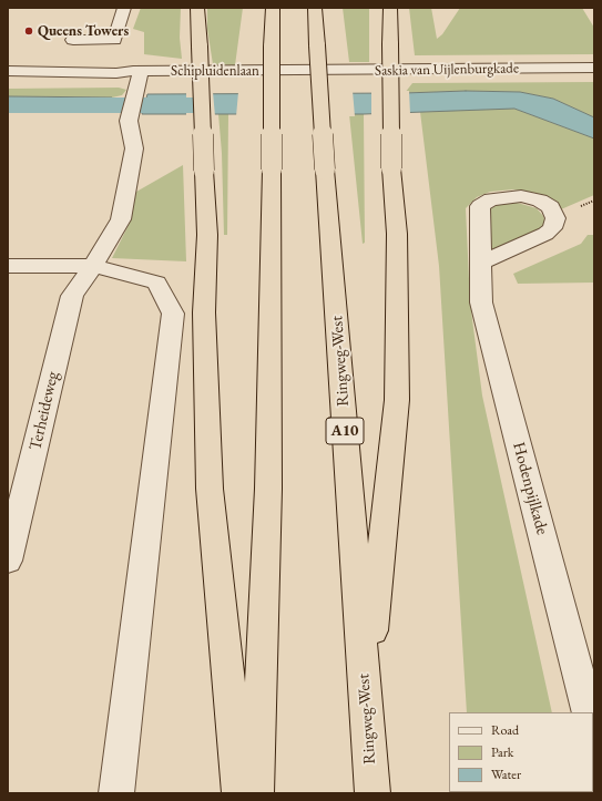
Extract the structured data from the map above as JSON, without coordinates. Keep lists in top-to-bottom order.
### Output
{
  "streets": {
    "highway": ["Ringweg-West", "A10"],
    "street": [
      "Saskia van Uijlenburgkade",
      "Schipluidenlaan",
      "Terheideweg",
      "Hodenpijlkade"
    ]
  },
  "crossings": [
    ["Saskia van Uijlenburgkade", "Schipluidenlaan"],
    ["Schipluidenlaan", "Terheideweg"],
    ["Ringweg-West", "A10"]
  ],
  "places": ["Queens Towers"],
  "legend": ["Road", "Park", "Water"]
}
